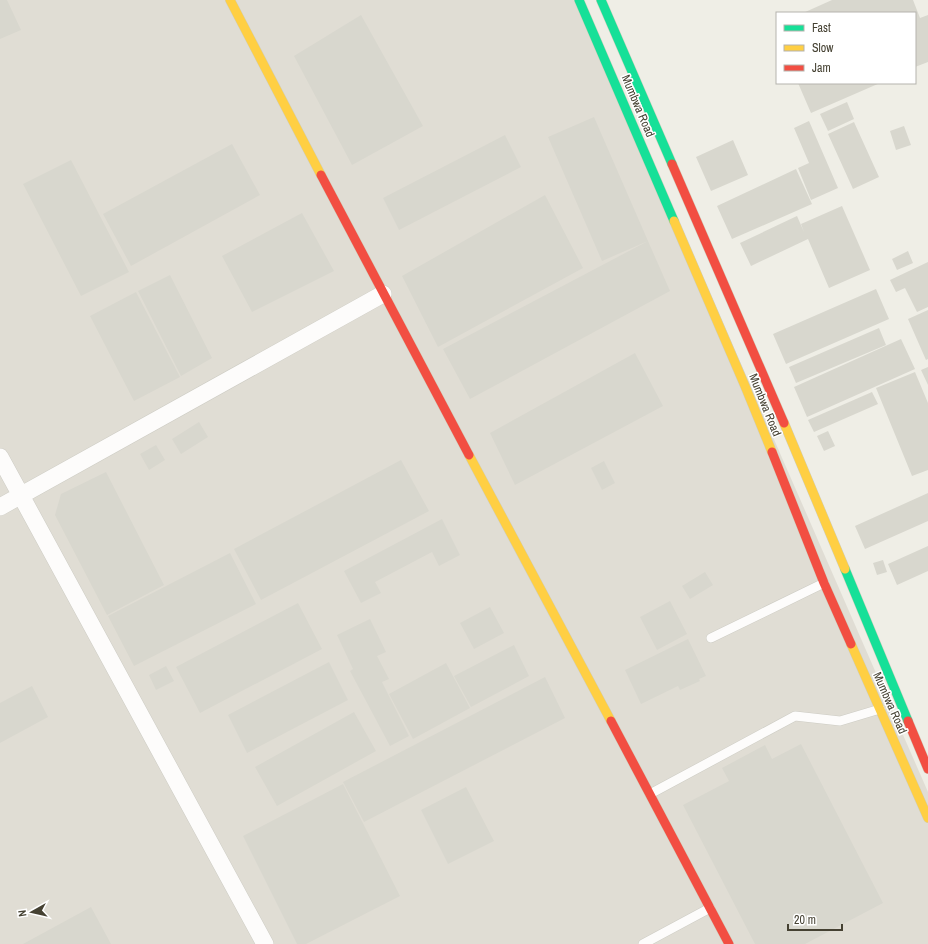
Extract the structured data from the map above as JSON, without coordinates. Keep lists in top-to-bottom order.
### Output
{
  "streets": {
    "main road": ["Mumbwa Road"]
  },
  "legend": ["Fast", "Slow", "Jam"],
  "scale_bar": "20 m",
  "north": "left"
}
